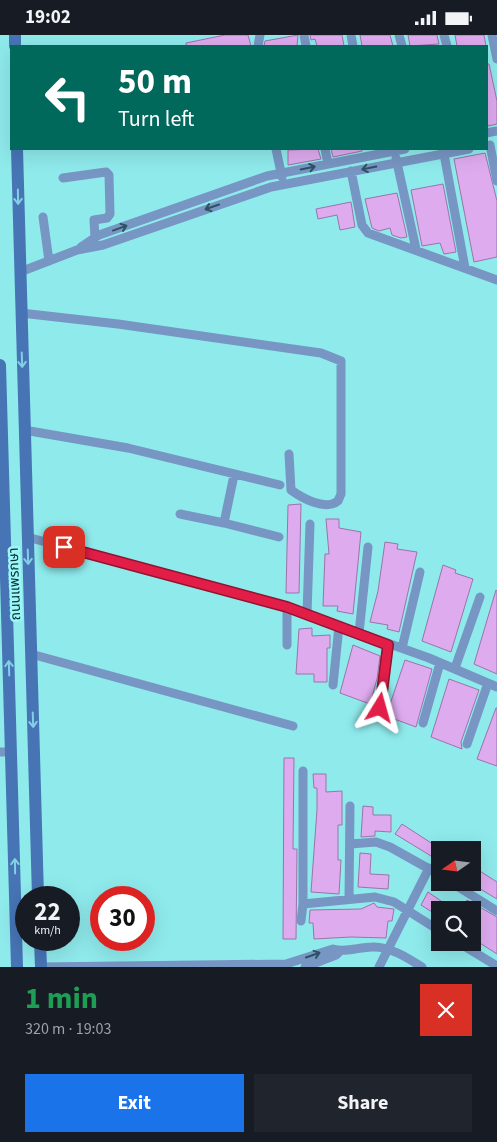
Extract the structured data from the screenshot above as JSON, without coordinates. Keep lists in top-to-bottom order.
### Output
{
  "streets": {
    "main road": ["ถนนแพรกษา"]
  },
  "north": "left",
  "page": {
    "status": "19:02",
    "turn": ["50 m", "Turn left"],
    "speed": "22 km/h",
    "limit": "30",
    "heading": ["1 min", "320 m · 19:03"],
    "buttons": ["Exit", "Share"]
  }
}
